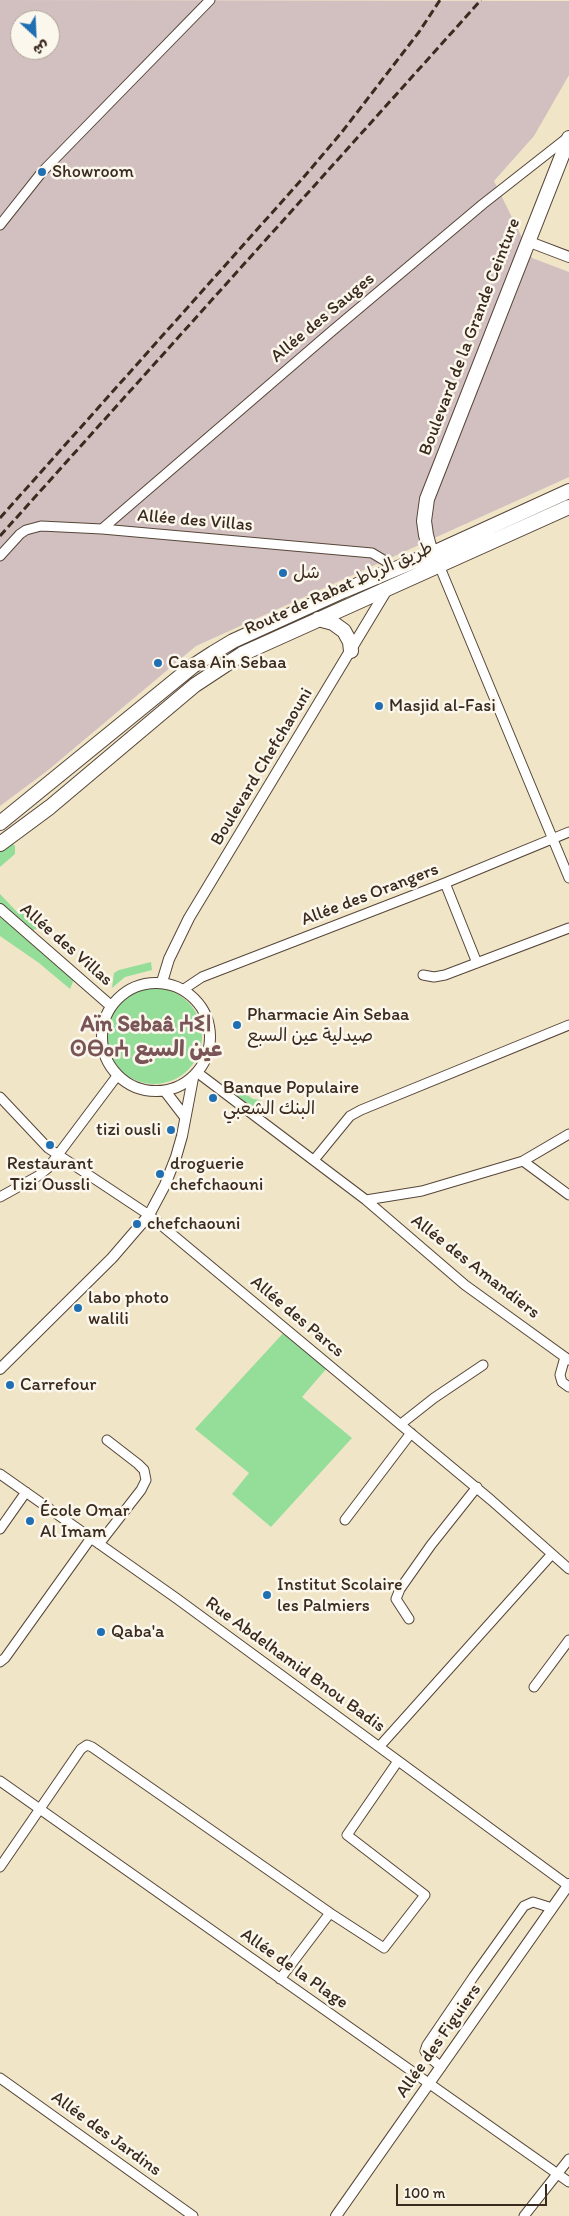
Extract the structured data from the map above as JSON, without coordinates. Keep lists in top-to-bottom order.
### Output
{
  "streets": {
    "main road": ["Boulevard de la Grande Ceinture", "Route de Rabat طريق الرباط"],
    "street": [
      "Allée des Sauges",
      "Allée des Villas",
      "Boulevard Chefchaouni",
      "Allée des Orangers",
      "Allée des Amandiers",
      "Allée des Parcs",
      "Rue Abdelhamid Bnou Badis",
      "Allée de la Plage",
      "Allée des Figuiers",
      "Allée des Jardins"
    ]
  },
  "crossings": [
    ["Allée des Sauges", "Boulevard de la Grande Ceinture"],
    ["Allée des Sauges", "Allée des Villas"],
    ["Boulevard de la Grande Ceinture", "Route de Rabat طريق الرباط"],
    ["Allée des Villas", "Route de Rabat طريق الرباط"],
    ["Allée des Villas", "Boulevard Chefchaouni"],
    ["Allée des Villas", "Allée des Orangers"],
    ["Allée des Villas", "Allée des Amandiers"],
    ["Route de Rabat طريق الرباط", "Boulevard Chefchaouni"],
    ["Boulevard Chefchaouni", "Allée des Orangers"],
    ["Boulevard Chefchaouni", "Allée des Amandiers"],
    ["Allée des Orangers", "Allée des Amandiers"],
    ["Rue Abdelhamid Bnou Badis", "Allée des Figuiers"],
    ["Allée de la Plage", "Allée des Figuiers"]
  ],
  "districts": ["Aïn Sebaâ ⵄⵉⵏ ⵙⴱⴰⵄ عين السبع"],
  "places": [
    "Showroom",
    "شل",
    "Casa Ain Sebaa",
    "Masjid al-Fasi",
    "Pharmacie Ain Sebaa صيدلية عين السبع",
    "Banque Populaire البنك الشعبي",
    "tizi ousli",
    "Restaurant Tizi Oussli",
    "droguerie chefchaouni",
    "chefchaouni",
    "labo photo walili",
    "Carrefour",
    "École Omar Al Imam",
    "Institut Scolaire les Palmiers",
    "Qaba'a"
  ],
  "scale_bar": "100 m",
  "north": "bottom right"
}
